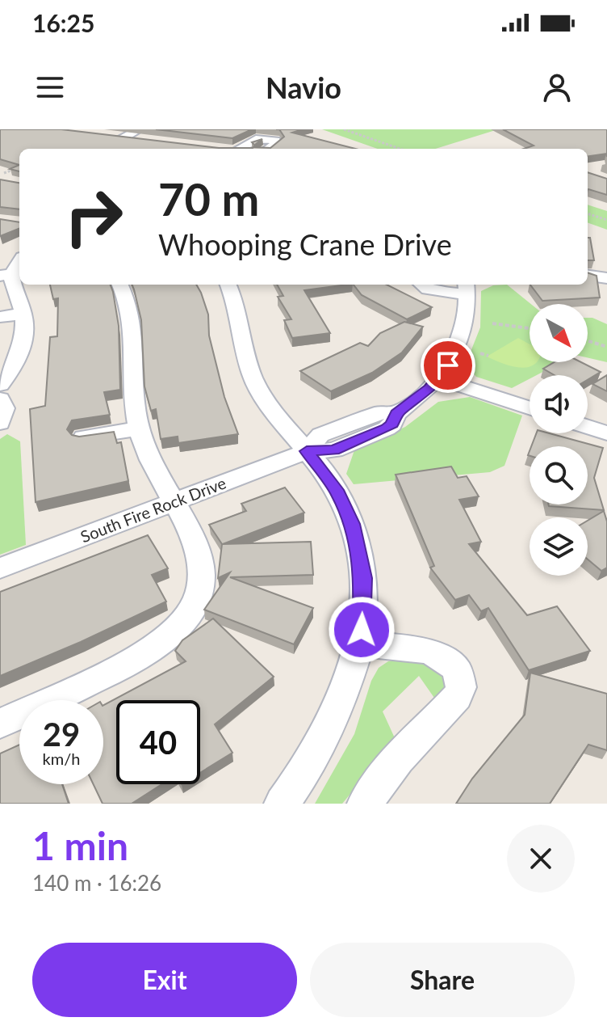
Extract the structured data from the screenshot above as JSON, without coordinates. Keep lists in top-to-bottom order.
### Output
{
  "streets": {
    "street": ["South Fire Rock Drive"]
  },
  "north": "bottom right",
  "page": {
    "status": "16:25",
    "header": "Navio",
    "turn": ["70 m", "Whooping Crane Drive"],
    "speed": "29 km/h",
    "limit": "40",
    "heading": ["1 min", "140 m · 16:26"],
    "buttons": ["Exit", "Share"]
  }
}
